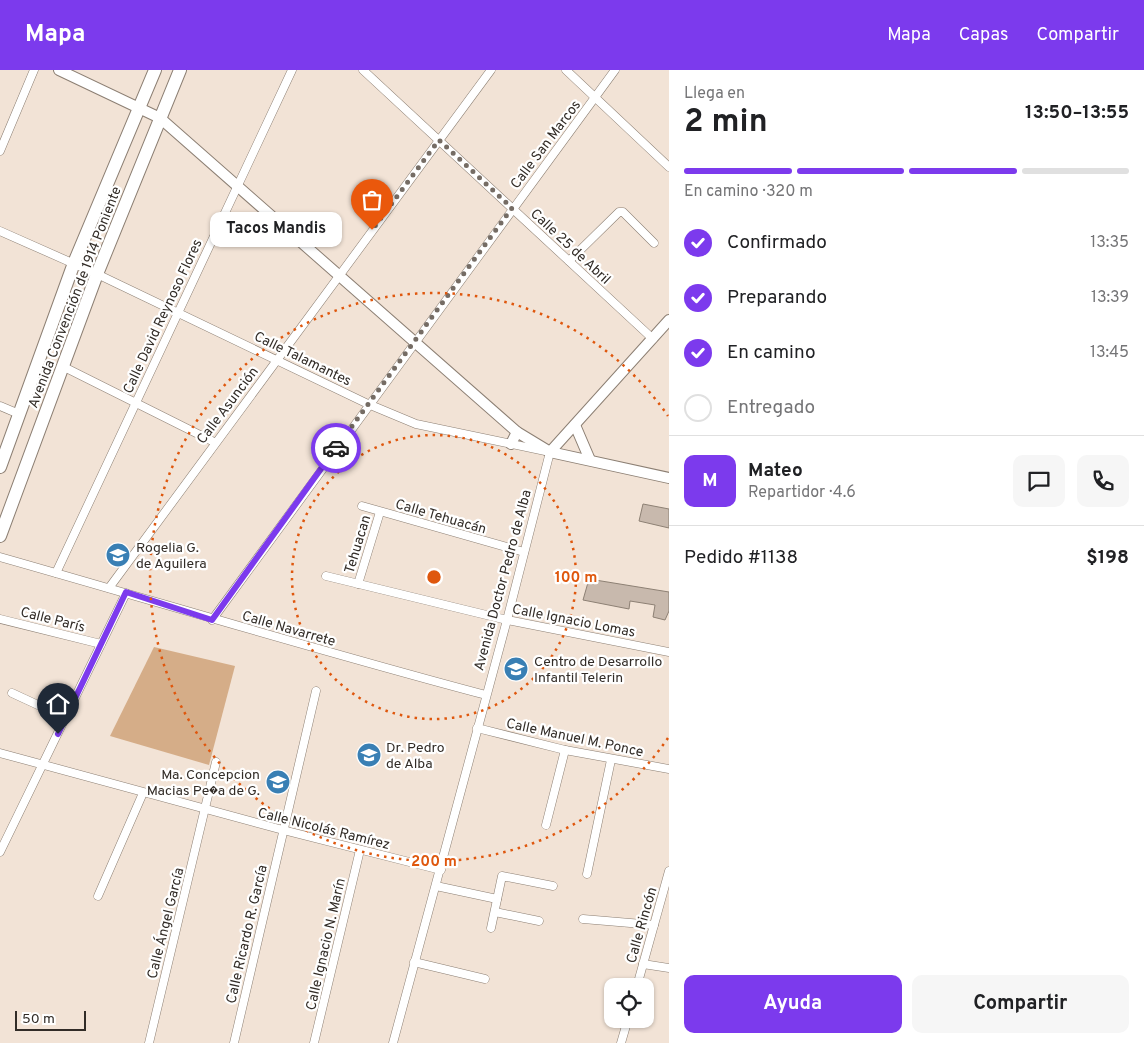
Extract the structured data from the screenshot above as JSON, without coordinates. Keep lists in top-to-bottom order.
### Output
{
  "streets": {
    "main road": ["Avenida Convención de 1914 Poniente"],
    "street": [
      "Calle San Marcos",
      "Calle 25 de Abril",
      "Calle David Reynoso Flores",
      "Calle Talamantes",
      "Calle Asunción",
      "Calle Tehuacán",
      "Tehuacan",
      "Avenida Doctor Pedro de Alba",
      "Calle París",
      "Calle Ignacio Lomas",
      "Calle Navarrete",
      "Calle Manuel M. Ponce",
      "Calle Nicolás Ramírez",
      "Calle Ángel García",
      "Calle Rincón",
      "Calle Ricardo R. García",
      "Calle Ignacio N. Marín"
    ]
  },
  "crossings": [
    ["Calle San Marcos", "Calle 25 de Abril"],
    ["Calle San Marcos", "Calle Talamantes"],
    ["Calle San Marcos", "Calle Navarrete"],
    ["Calle 25 de Abril", "Calle Asunción"],
    ["Calle 25 de Abril", "Avenida Doctor Pedro de Alba"],
    ["Avenida Convención de 1914 Poniente", "Calle Talamantes"],
    ["Calle David Reynoso Flores", "Calle Talamantes"],
    ["Calle David Reynoso Flores", "Calle Navarrete"],
    ["Calle Talamantes", "Calle Asunción"],
    ["Calle Talamantes", "Avenida Doctor Pedro de Alba"],
    ["Calle Asunción", "Calle Navarrete"],
    ["Calle Tehuacán", "Tehuacan"],
    ["Calle Tehuacán", "Avenida Doctor Pedro de Alba"],
    ["Tehuacan", "Calle Ignacio Lomas"],
    ["Avenida Doctor Pedro de Alba", "Calle Ignacio Lomas"],
    ["Avenida Doctor Pedro de Alba", "Calle Navarrete"],
    ["Avenida Doctor Pedro de Alba", "Calle Manuel M. Ponce"],
    ["Avenida Doctor Pedro de Alba", "Calle Nicolás Ramírez"],
    ["Calle Nicolás Ramírez", "Calle Ángel García"],
    ["Calle Nicolás Ramírez", "Calle Ricardo R. García"],
    ["Calle Nicolás Ramírez", "Calle Ignacio N. Marín"]
  ],
  "places": {
    "other": ["Tacos Mandis"],
    "school or university": [
      "Rogelia G. de Aguilera",
      "Centro de Desarrollo Infantil Telerin",
      "Dr. Pedro de Alba",
      "Ma. Concepcion Macias Pe�a de G."
    ]
  },
  "scale_bar": "50 m",
  "page": {
    "header": "Mapa",
    "nav": ["Mapa", "Capas", "Compartir"],
    "heading": ["2 min", "Llega en", "13:50–13:55"],
    "panel": [
      "Mateo",
      "Repartidor · 4.6",
      "Pedido #1138",
      "$198"
    ],
    "bar": "En camino · 320 m",
    "bubble": "Tacos Mandis",
    "list": [
      ["Confirmado", "13:35"],
      ["Preparando", "13:39"],
      ["En camino", "13:45"],
      "Entregado"
    ],
    "round": "M",
    "buttons": ["Ayuda", "Compartir"],
    "scale": "50 m"
  },
  "rings": ["100 m", "200 m"]
}
